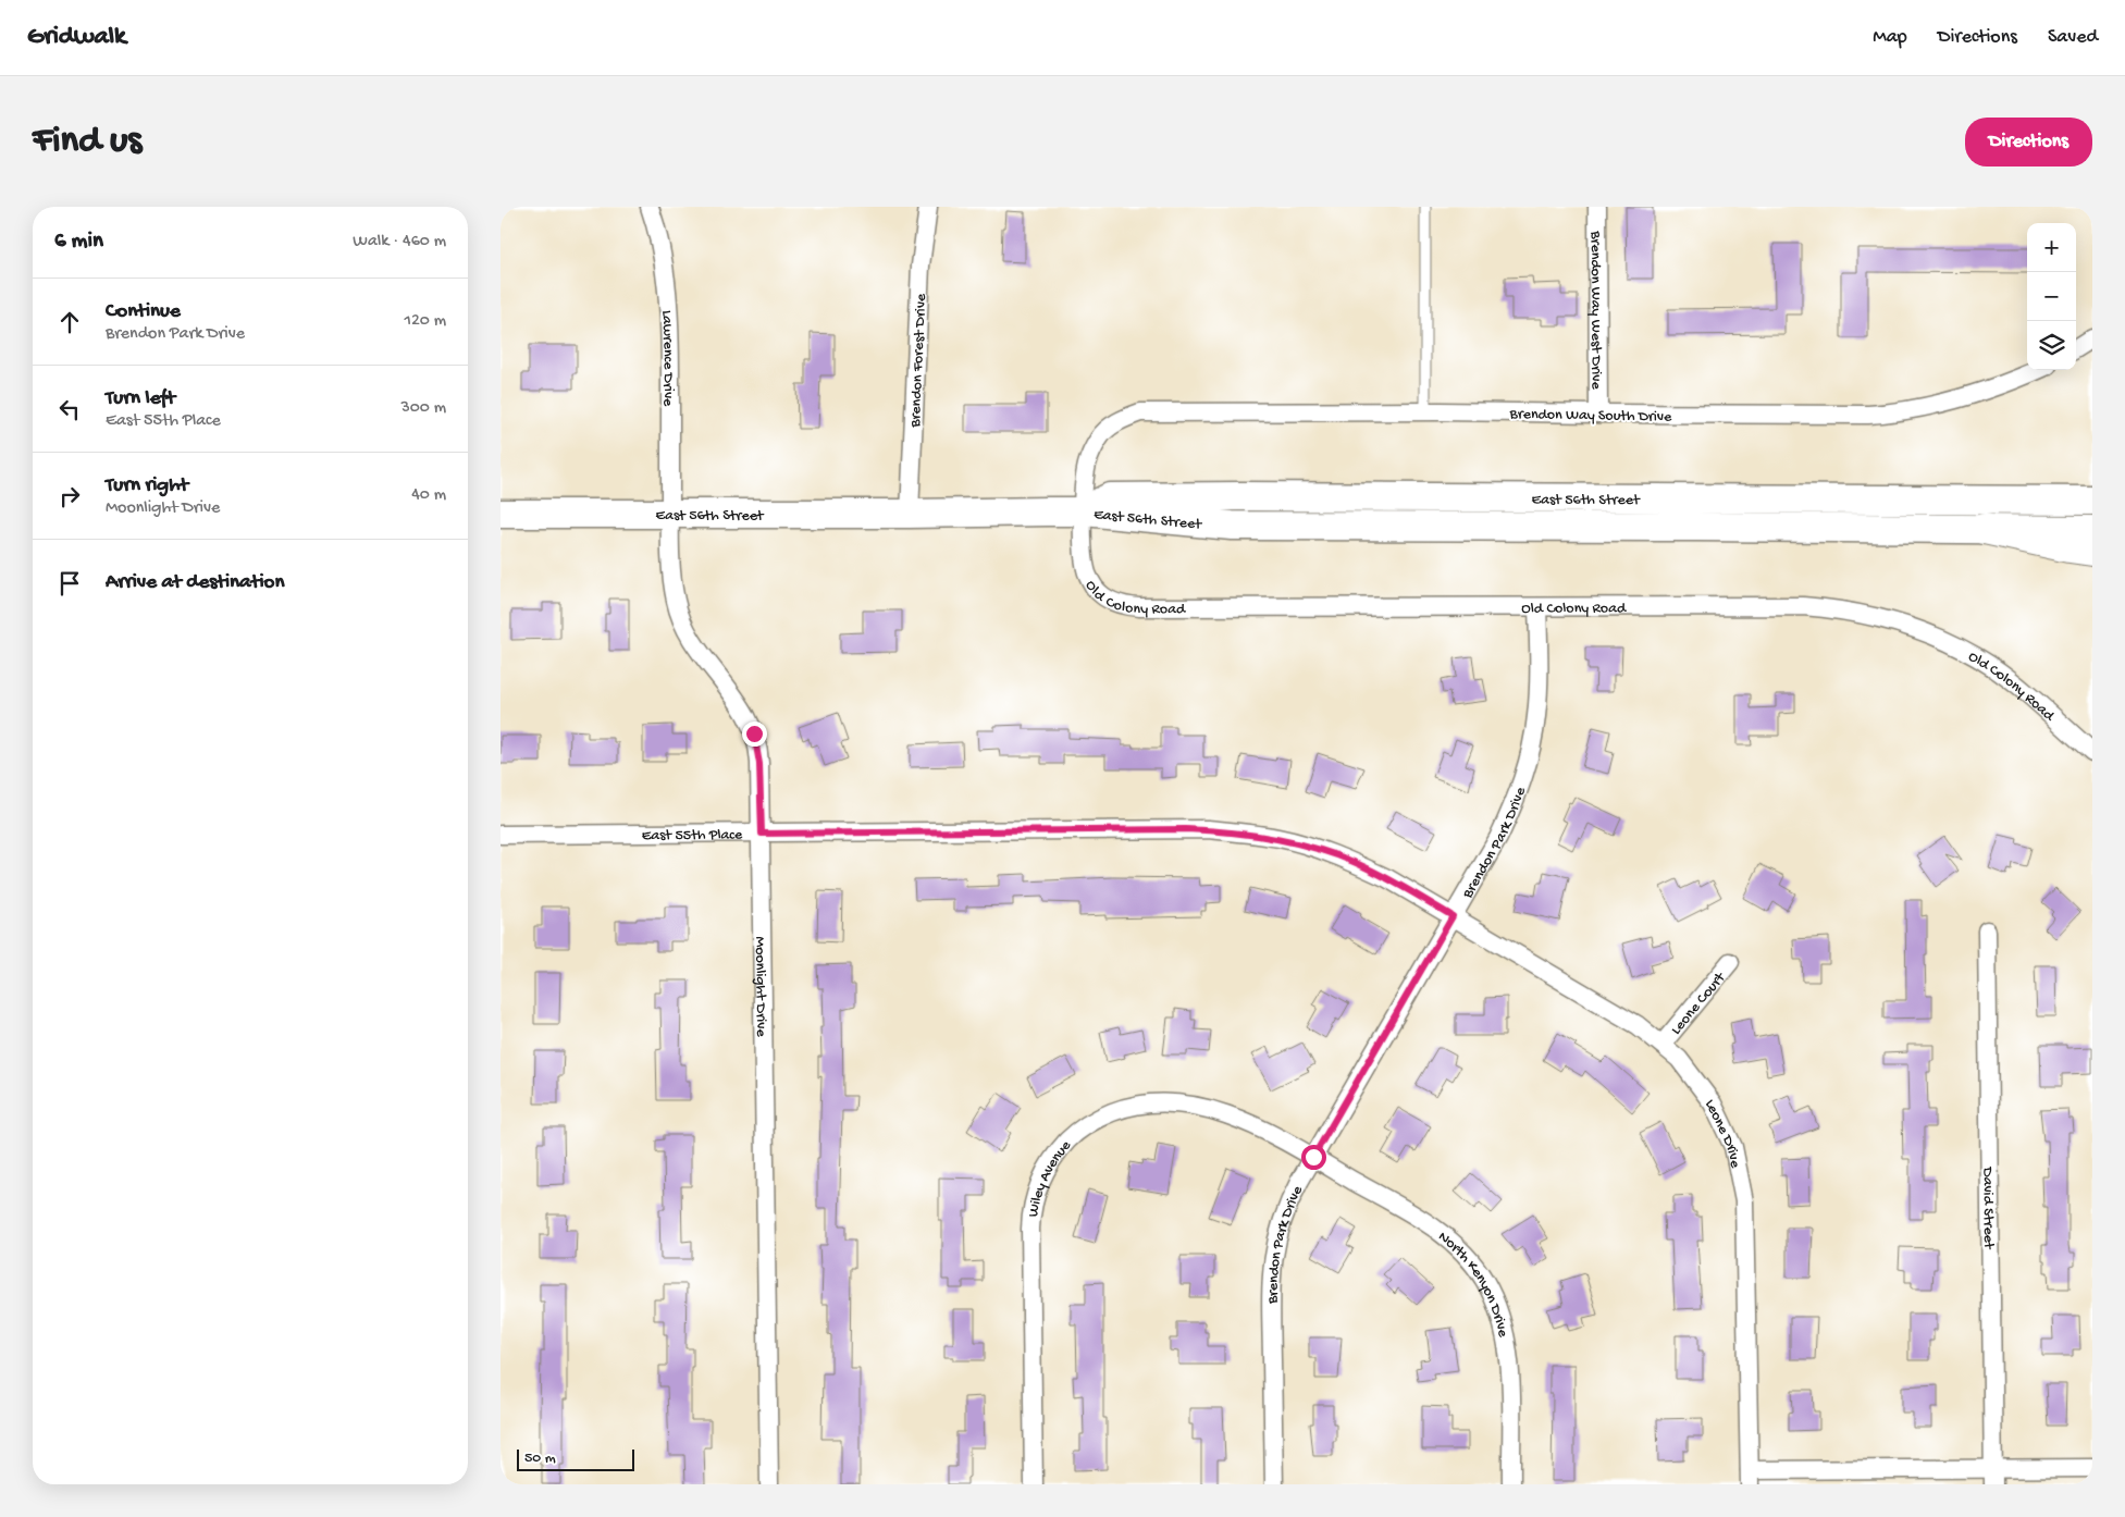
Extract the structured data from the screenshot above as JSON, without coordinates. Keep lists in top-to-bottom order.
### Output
{
  "streets": {
    "main road": ["East 56th Street"],
    "street": [
      "Brendon Way West Drive",
      "Lawrence Drive",
      "Brendon Forest Drive",
      "Brendon Way South Drive",
      "Old Colony Road",
      "East 55th Place",
      "Brendon Park Drive",
      "Moonlight Drive",
      "Leone Court",
      "Leone Drive",
      "Wiley Avenue",
      "David Street",
      "North Kenyon Drive"
    ]
  },
  "crossings": [
    ["Brendon Way West Drive", "Brendon Way South Drive"],
    ["Lawrence Drive", "East 56th Street"],
    ["Lawrence Drive", "Moonlight Drive"],
    ["Brendon Forest Drive", "East 56th Street"],
    ["Brendon Way South Drive", "Old Colony Road"],
    ["East 56th Street", "Old Colony Road"],
    ["East 56th Street", "Moonlight Drive"],
    ["Old Colony Road", "Brendon Park Drive"],
    ["East 55th Place", "Brendon Park Drive"],
    ["East 55th Place", "Moonlight Drive"],
    ["East 55th Place", "Leone Drive"],
    ["Brendon Park Drive", "Leone Drive"],
    ["Brendon Park Drive", "Wiley Avenue"],
    ["Brendon Park Drive", "North Kenyon Drive"],
    ["Leone Court", "Leone Drive"],
    ["Wiley Avenue", "North Kenyon Drive"]
  ],
  "scale_bar": "50 m",
  "page": {
    "header": "Gridwalk",
    "nav": ["Map", "Directions", "Saved"],
    "buttons": "Directions",
    "title": "Find us",
    "heading": ["6 min", "Walk · 460 m"],
    "map_buttons": ["+", "−"],
    "list": [
      ["Continue", "Brendon Park Drive", "120 m"],
      ["Turn left", "East 55th Place", "300 m"],
      ["Turn right", "Moonlight Drive", "40 m"],
      "Arrive at destination"
    ],
    "scale": "50 m"
  }
}
